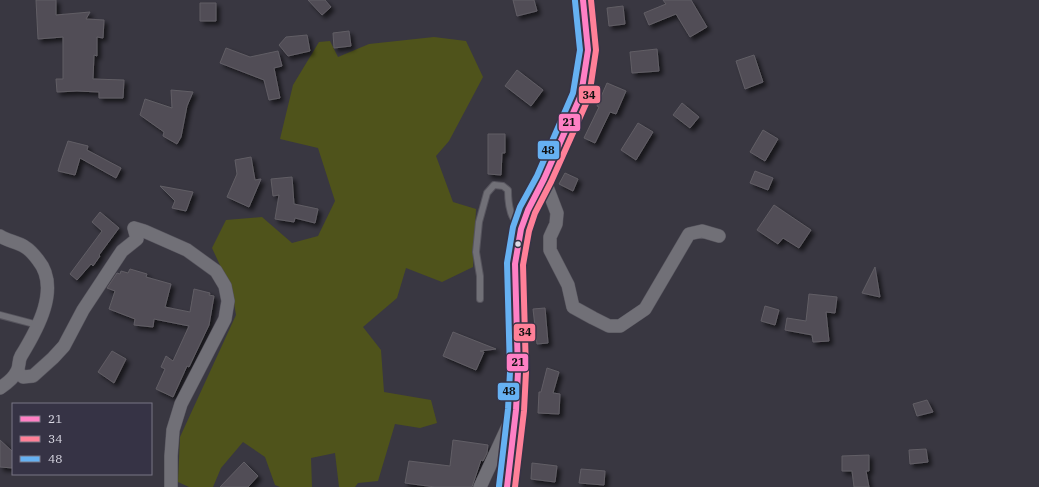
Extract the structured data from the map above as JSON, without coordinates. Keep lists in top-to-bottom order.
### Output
{
  "lines": ["transit line 21", "transit line 34", "transit line 48"],
  "legend": ["21", "34", "48"]
}
